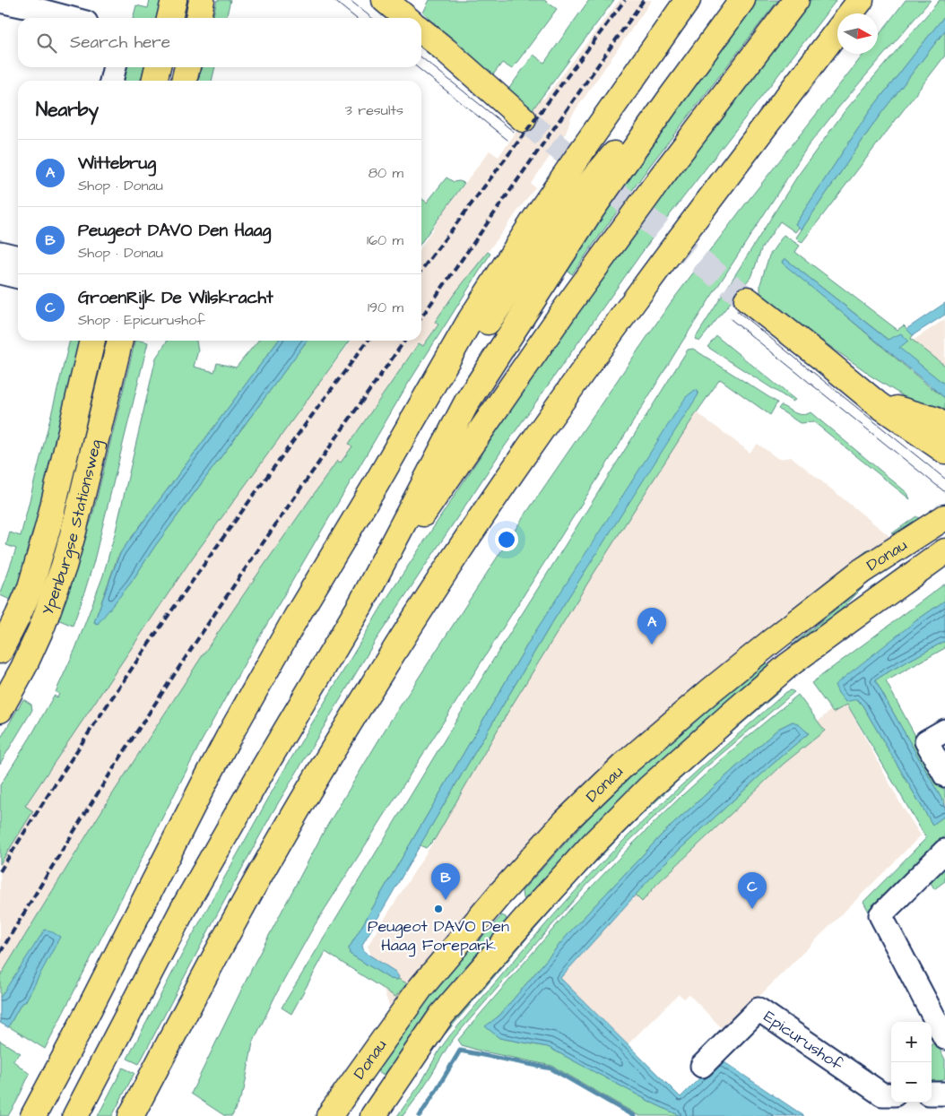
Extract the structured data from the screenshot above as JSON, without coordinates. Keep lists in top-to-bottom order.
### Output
{
  "streets": {
    "main road": ["Ypenburgse Stationsweg", "Donau"],
    "street": ["Epicurushof"]
  },
  "places": ["Peugeot DAVO Den Haag Forepark"],
  "north": "right",
  "page": {
    "search": "Search here",
    "heading": ["Nearby", "3 results"],
    "list": [
      {
        "mark": "A",
        "name": "Wittebrug",
        "note": "Shop · Donau",
        "value": "80 m"
      },
      {
        "mark": "B",
        "name": "Peugeot DAVO Den Haag",
        "note": "Shop · Donau",
        "value": "160 m"
      },
      {
        "mark": "C",
        "name": "GroenRijk De Wilskracht",
        "note": "Shop · Epicurushof",
        "value": "190 m"
      }
    ],
    "pins": ["A", "B", "C"],
    "map_buttons": ["+", "−"]
  }
}
